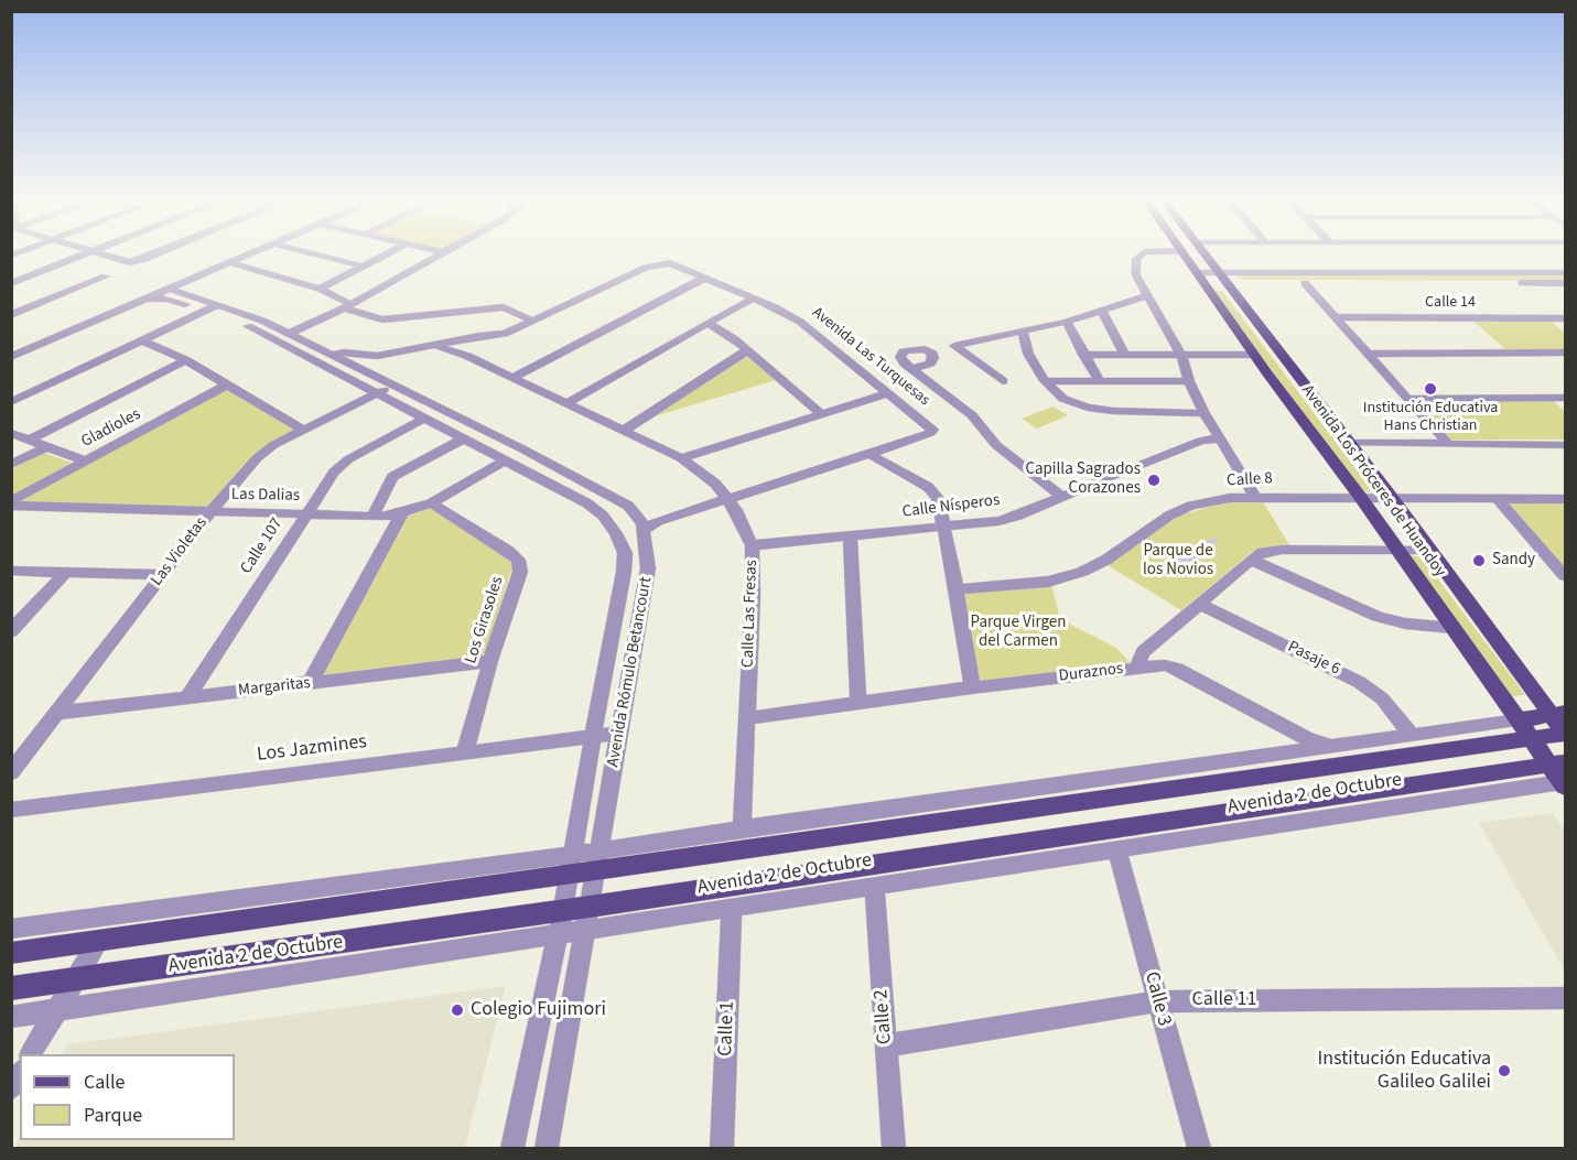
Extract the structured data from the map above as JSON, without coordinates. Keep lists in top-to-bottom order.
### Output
{
  "streets": {
    "main road": ["Avenida Los Próceres de Huandoy", "Avenida 2 de Octubre"],
    "street": [
      "Calle 14",
      "Avenida Las Turquesas",
      "Gladioles",
      "Calle 8",
      "Las Dalias",
      "Calle Nísperos",
      "Calle 107",
      "Las Violetas",
      "Calle Las Fresas",
      "Los Girasoles",
      "Pasaje 6",
      "Avenida Rómulo Betancourt",
      "Duraznos",
      "Margaritas",
      "Los Jazmines",
      "Calle 3",
      "Calle 11",
      "Calle 2",
      "Calle 1"
    ]
  },
  "crossings": [
    ["Avenida Las Turquesas", "Calle Las Fresas"],
    ["Avenida Las Turquesas", "Avenida Rómulo Betancourt"],
    ["Gladioles", "Las Dalias"],
    ["Calle 8", "Avenida Los Próceres de Huandoy"],
    ["Avenida Los Próceres de Huandoy", "Duraznos"],
    ["Avenida Los Próceres de Huandoy", "Avenida 2 de Octubre"],
    ["Las Dalias", "Calle 107"],
    ["Las Dalias", "Las Violetas"],
    ["Las Dalias", "Los Girasoles"],
    ["Las Dalias", "Avenida Rómulo Betancourt"],
    ["Calle Nísperos", "Calle Las Fresas"],
    ["Calle 107", "Avenida Rómulo Betancourt"],
    ["Calle 107", "Margaritas"],
    ["Las Violetas", "Avenida Rómulo Betancourt"],
    ["Las Violetas", "Margaritas"],
    ["Calle Las Fresas", "Duraznos"],
    ["Calle Las Fresas", "Avenida 2 de Octubre"],
    ["Los Girasoles", "Margaritas"],
    ["Los Girasoles", "Los Jazmines"],
    ["Pasaje 6", "Duraznos"],
    ["Pasaje 6", "Avenida 2 de Octubre"],
    ["Avenida Rómulo Betancourt", "Los Jazmines"],
    ["Avenida Rómulo Betancourt", "Avenida 2 de Octubre"],
    ["Avenida 2 de Octubre", "Calle 3"],
    ["Avenida 2 de Octubre", "Calle 2"],
    ["Avenida 2 de Octubre", "Calle 1"],
    ["Calle 3", "Calle 11"],
    ["Calle 11", "Calle 2"]
  ],
  "parks": ["Parque de los Novios", "Parque Virgen del Carmen"],
  "places": [
    "Institución Educativa Hans Christian",
    "Capilla Sagrados Corazones",
    "Sandy",
    "Colegio Fujimori",
    "Institución Educativa Galileo Galilei"
  ],
  "legend": ["Calle", "Parque"]
}
